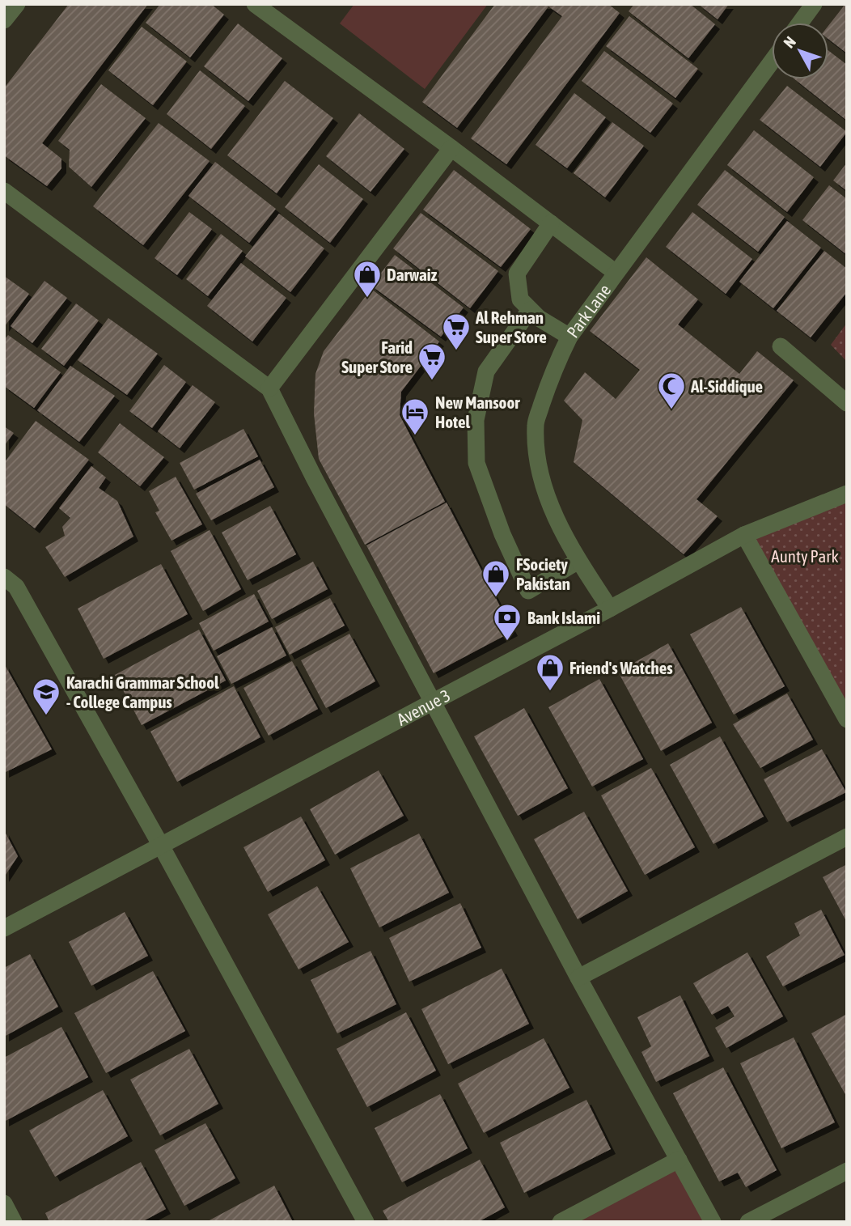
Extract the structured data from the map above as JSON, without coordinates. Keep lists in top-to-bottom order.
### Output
{
  "streets": {
    "street": ["Park Lane", "Avenue 3"]
  },
  "crossings": [
    ["Park Lane", "Avenue 3"]
  ],
  "parks": ["Aunty Park"],
  "places": {
    "shop": ["Darwaiz", "FSociety Pakistan", "Friend's Watches"],
    "supermarket": ["Al Rehman Super Store", "Farid Super Store"],
    "mosque": ["Al-Siddique"],
    "hotel": ["New Mansoor Hotel"],
    "bank": ["Bank Islami"],
    "school or university": ["Karachi Grammar School - College Campus"]
  },
  "north": "top left"
}
